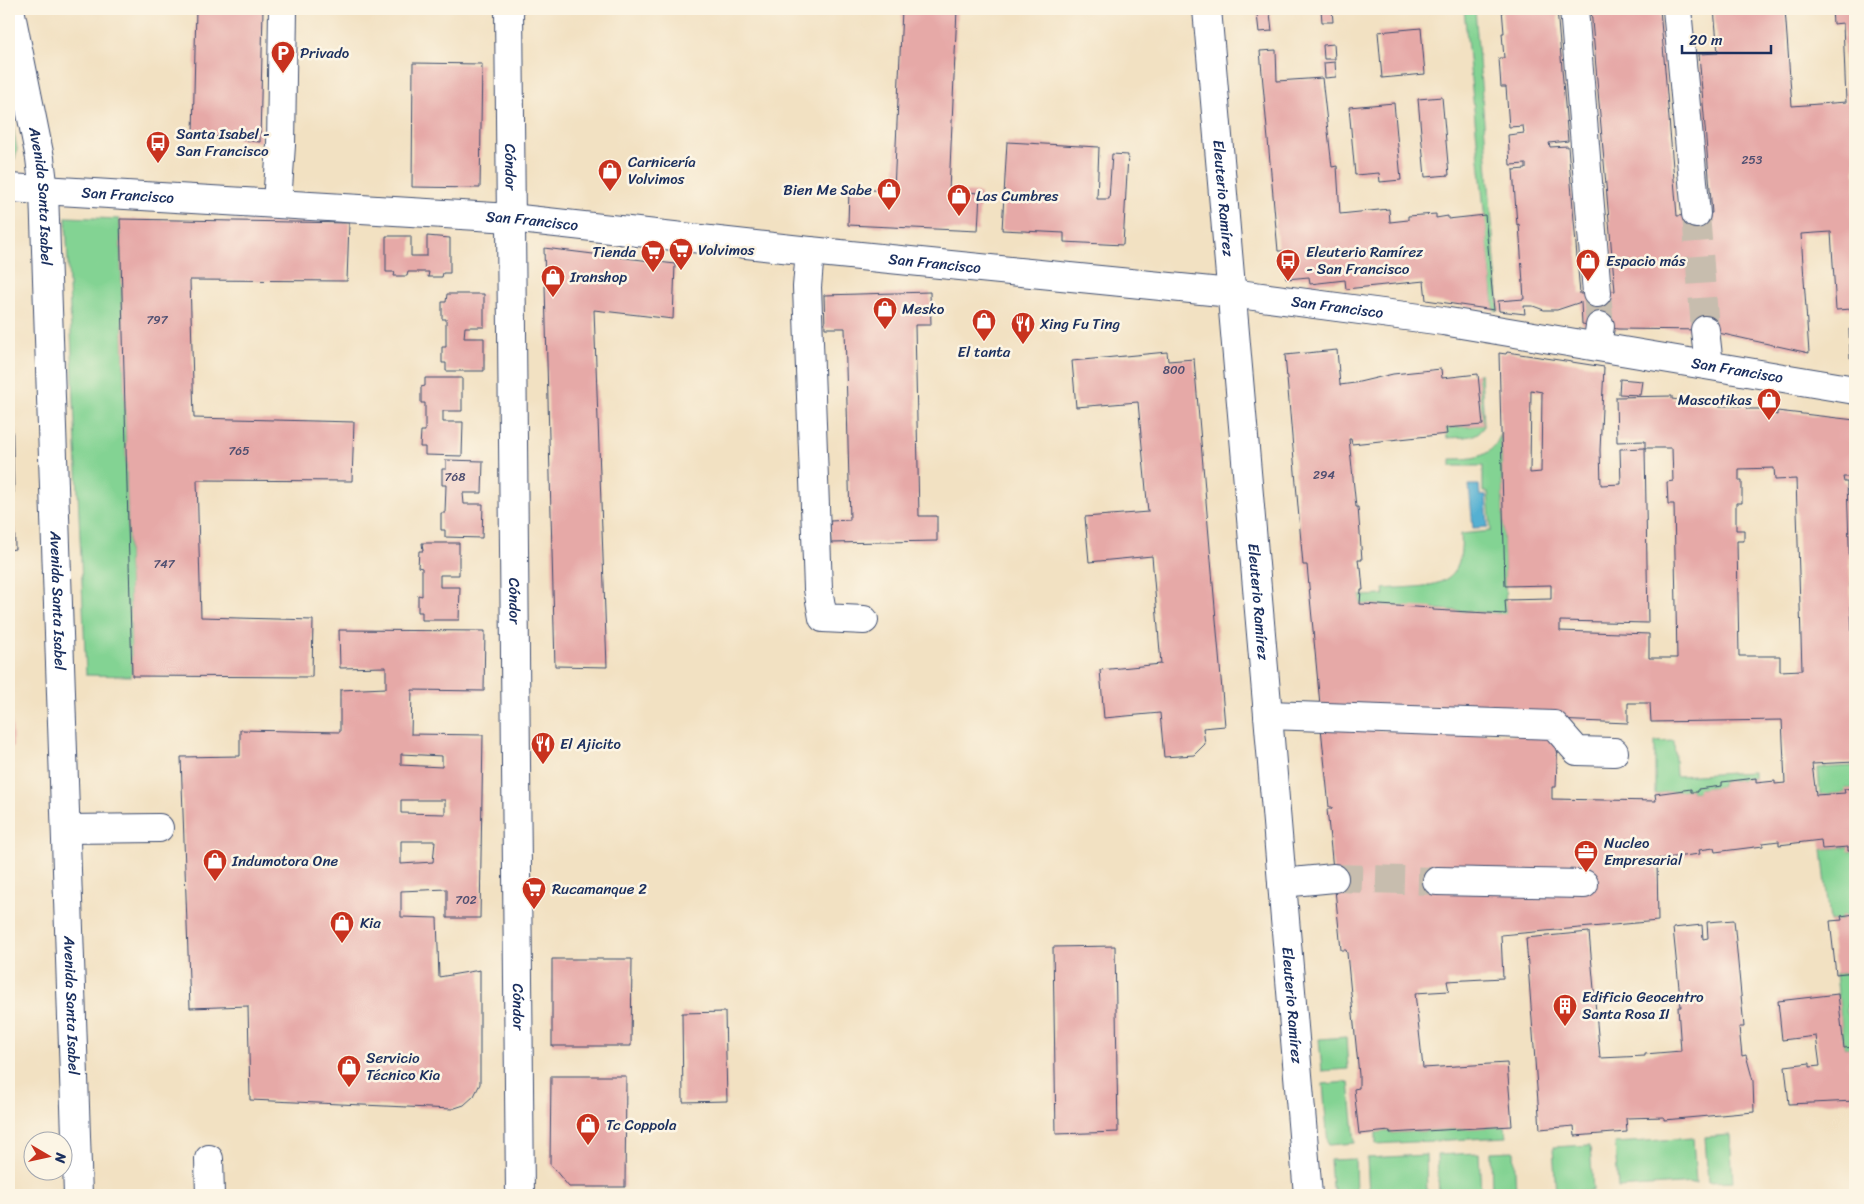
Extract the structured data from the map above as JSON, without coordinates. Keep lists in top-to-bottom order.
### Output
{
  "streets": {
    "main road": [
      "Cóndor",
      "San Francisco",
      "Avenida Santa Isabel",
      "Eleuterio Ramírez"
    ]
  },
  "crossings": [
    ["Cóndor", "San Francisco"],
    ["San Francisco", "Avenida Santa Isabel"],
    ["San Francisco", "Eleuterio Ramírez"]
  ],
  "places": {
    "parking": ["Privado"],
    "bus stop": ["Santa Isabel - San Francisco", "Eleuterio Ramírez - San Francisco"],
    "shop": [
      "Carnicería Volvimos",
      "Bien Me Sabe",
      "Las Cumbres",
      "Espacio más",
      "Iranshop",
      "Mesko",
      "El tanta",
      "Mascotikas",
      "Indumotora One",
      "Kia",
      "Servicio Técnico Kia",
      "Tc Coppola"
    ],
    "supermarket": ["Volvimos", "Tienda", "Rucamanque 2"],
    "restaurant": ["Xing Fu Ting", "El Ajicito"],
    "office": ["Nucleo Empresarial"],
    "building": ["Edificio Geocentro Santa Rosa II"]
  },
  "house_numbers": [
    "253",
    "797",
    "800",
    "765",
    "294",
    "768",
    "747",
    "702"
  ],
  "scale_bar": "20 m",
  "north": "right"
}
